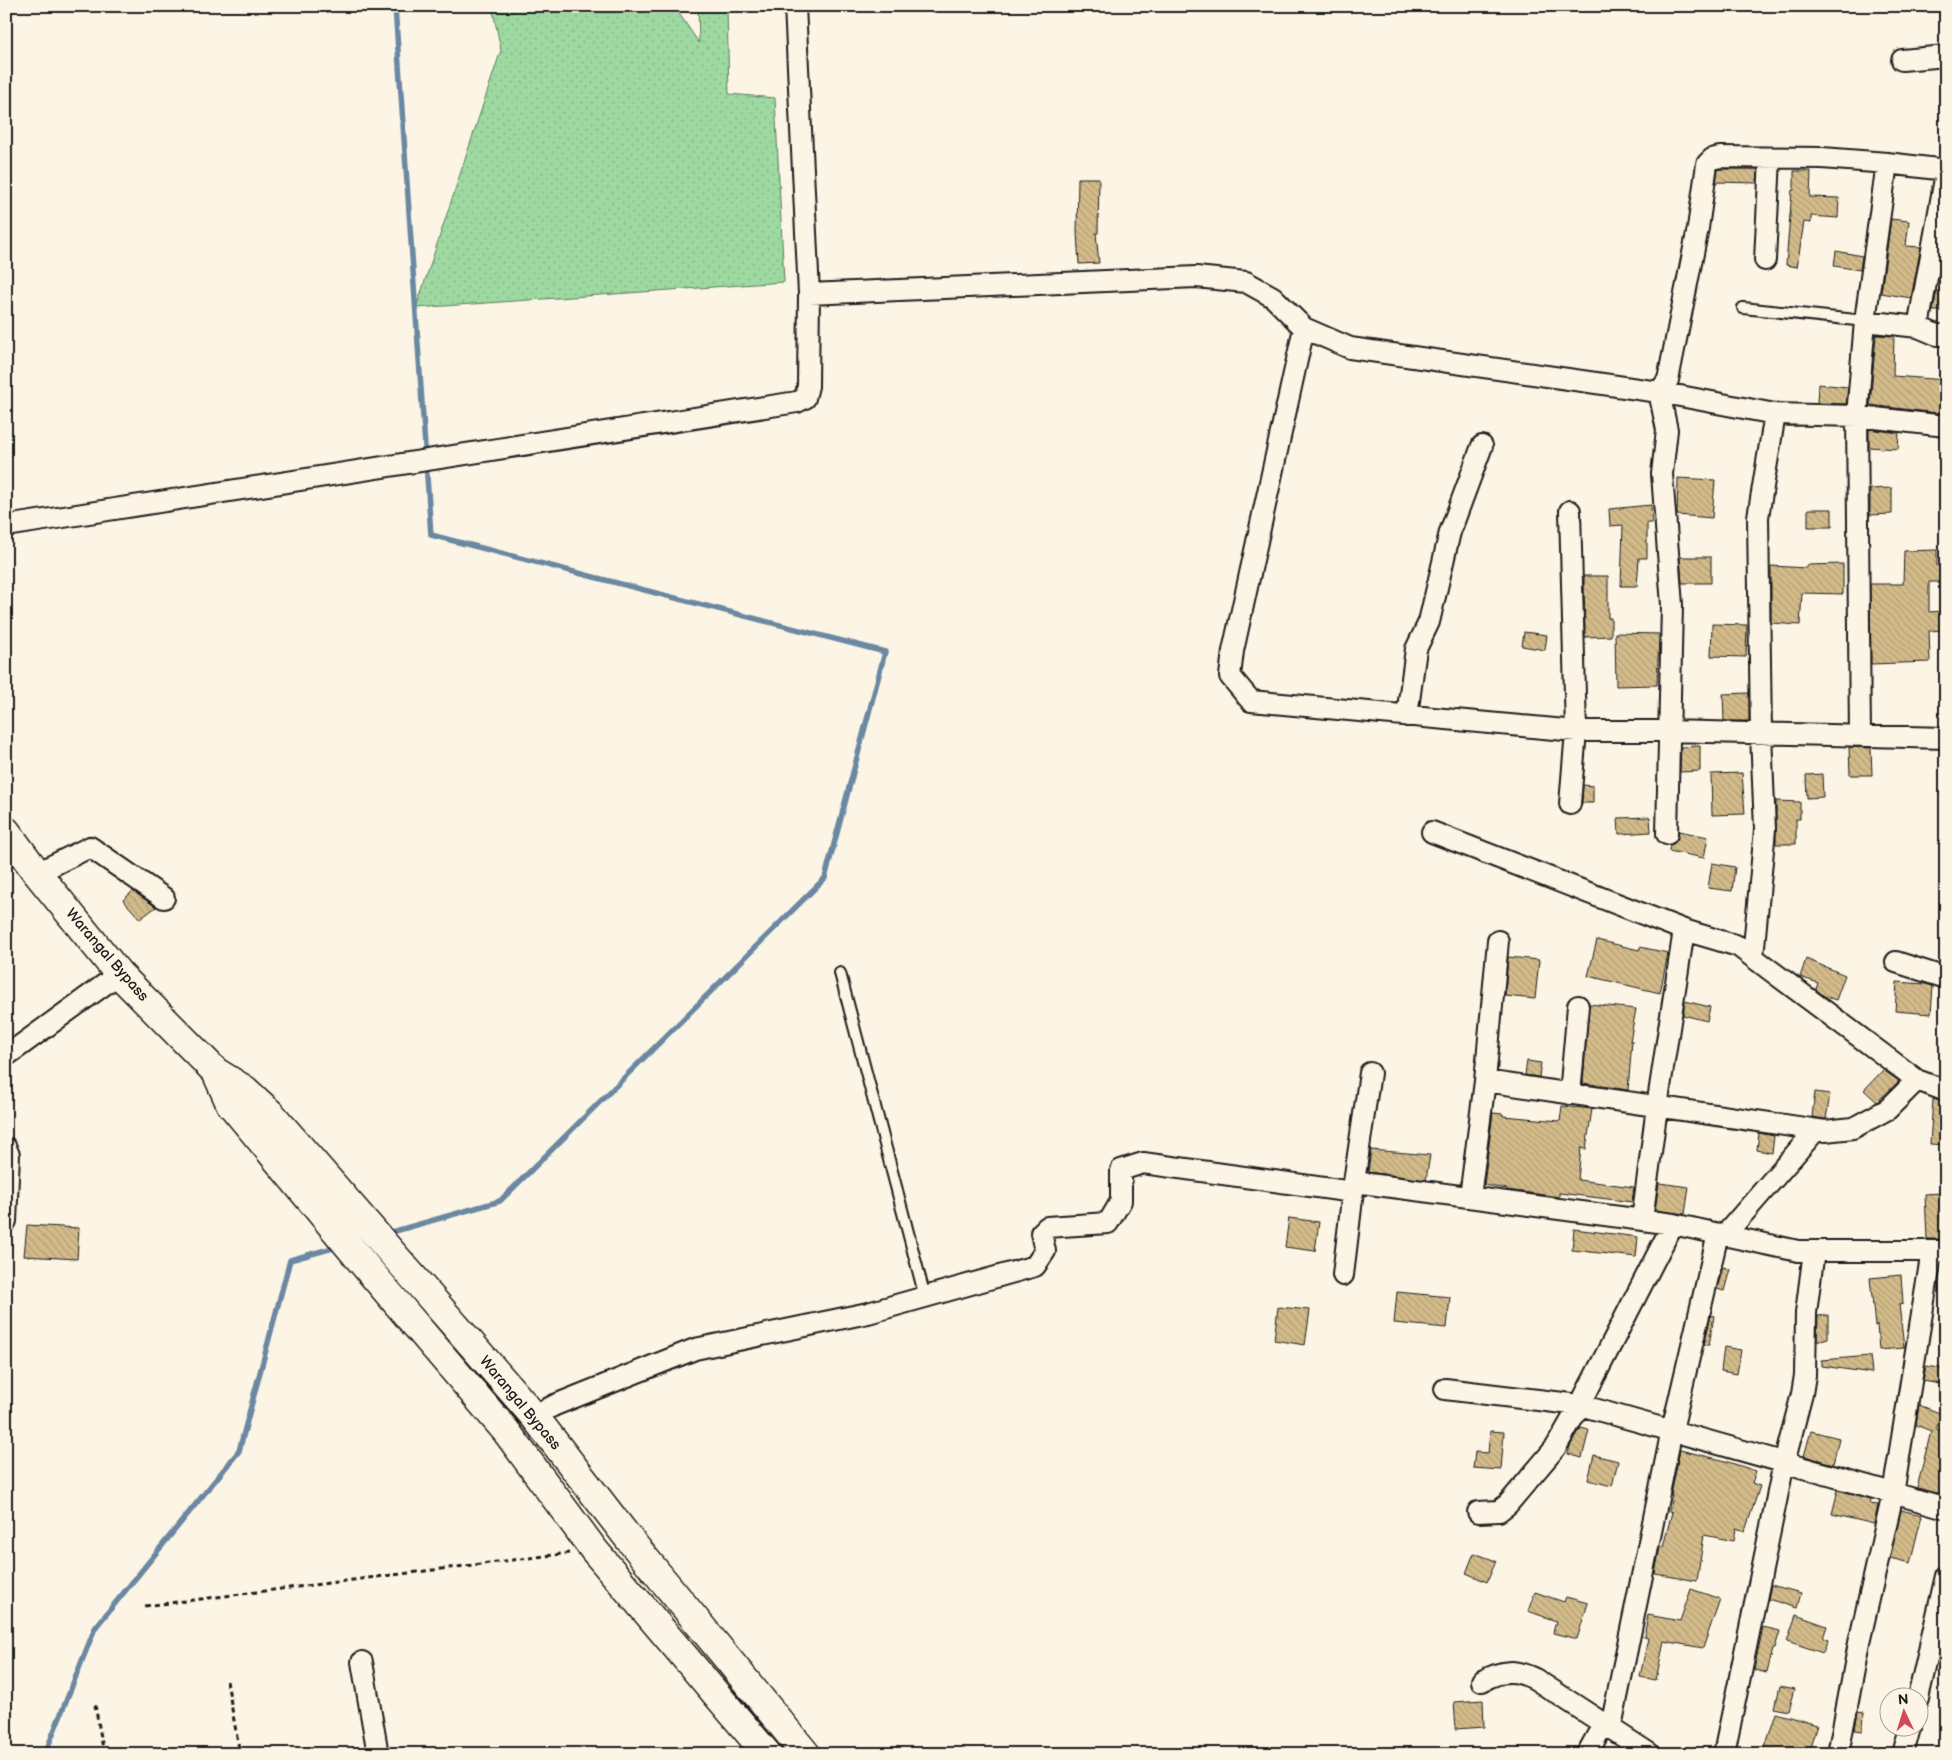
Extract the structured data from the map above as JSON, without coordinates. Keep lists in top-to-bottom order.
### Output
{
  "streets": {
    "main road": ["Warangal Bypass"]
  },
  "north": "top"
}
